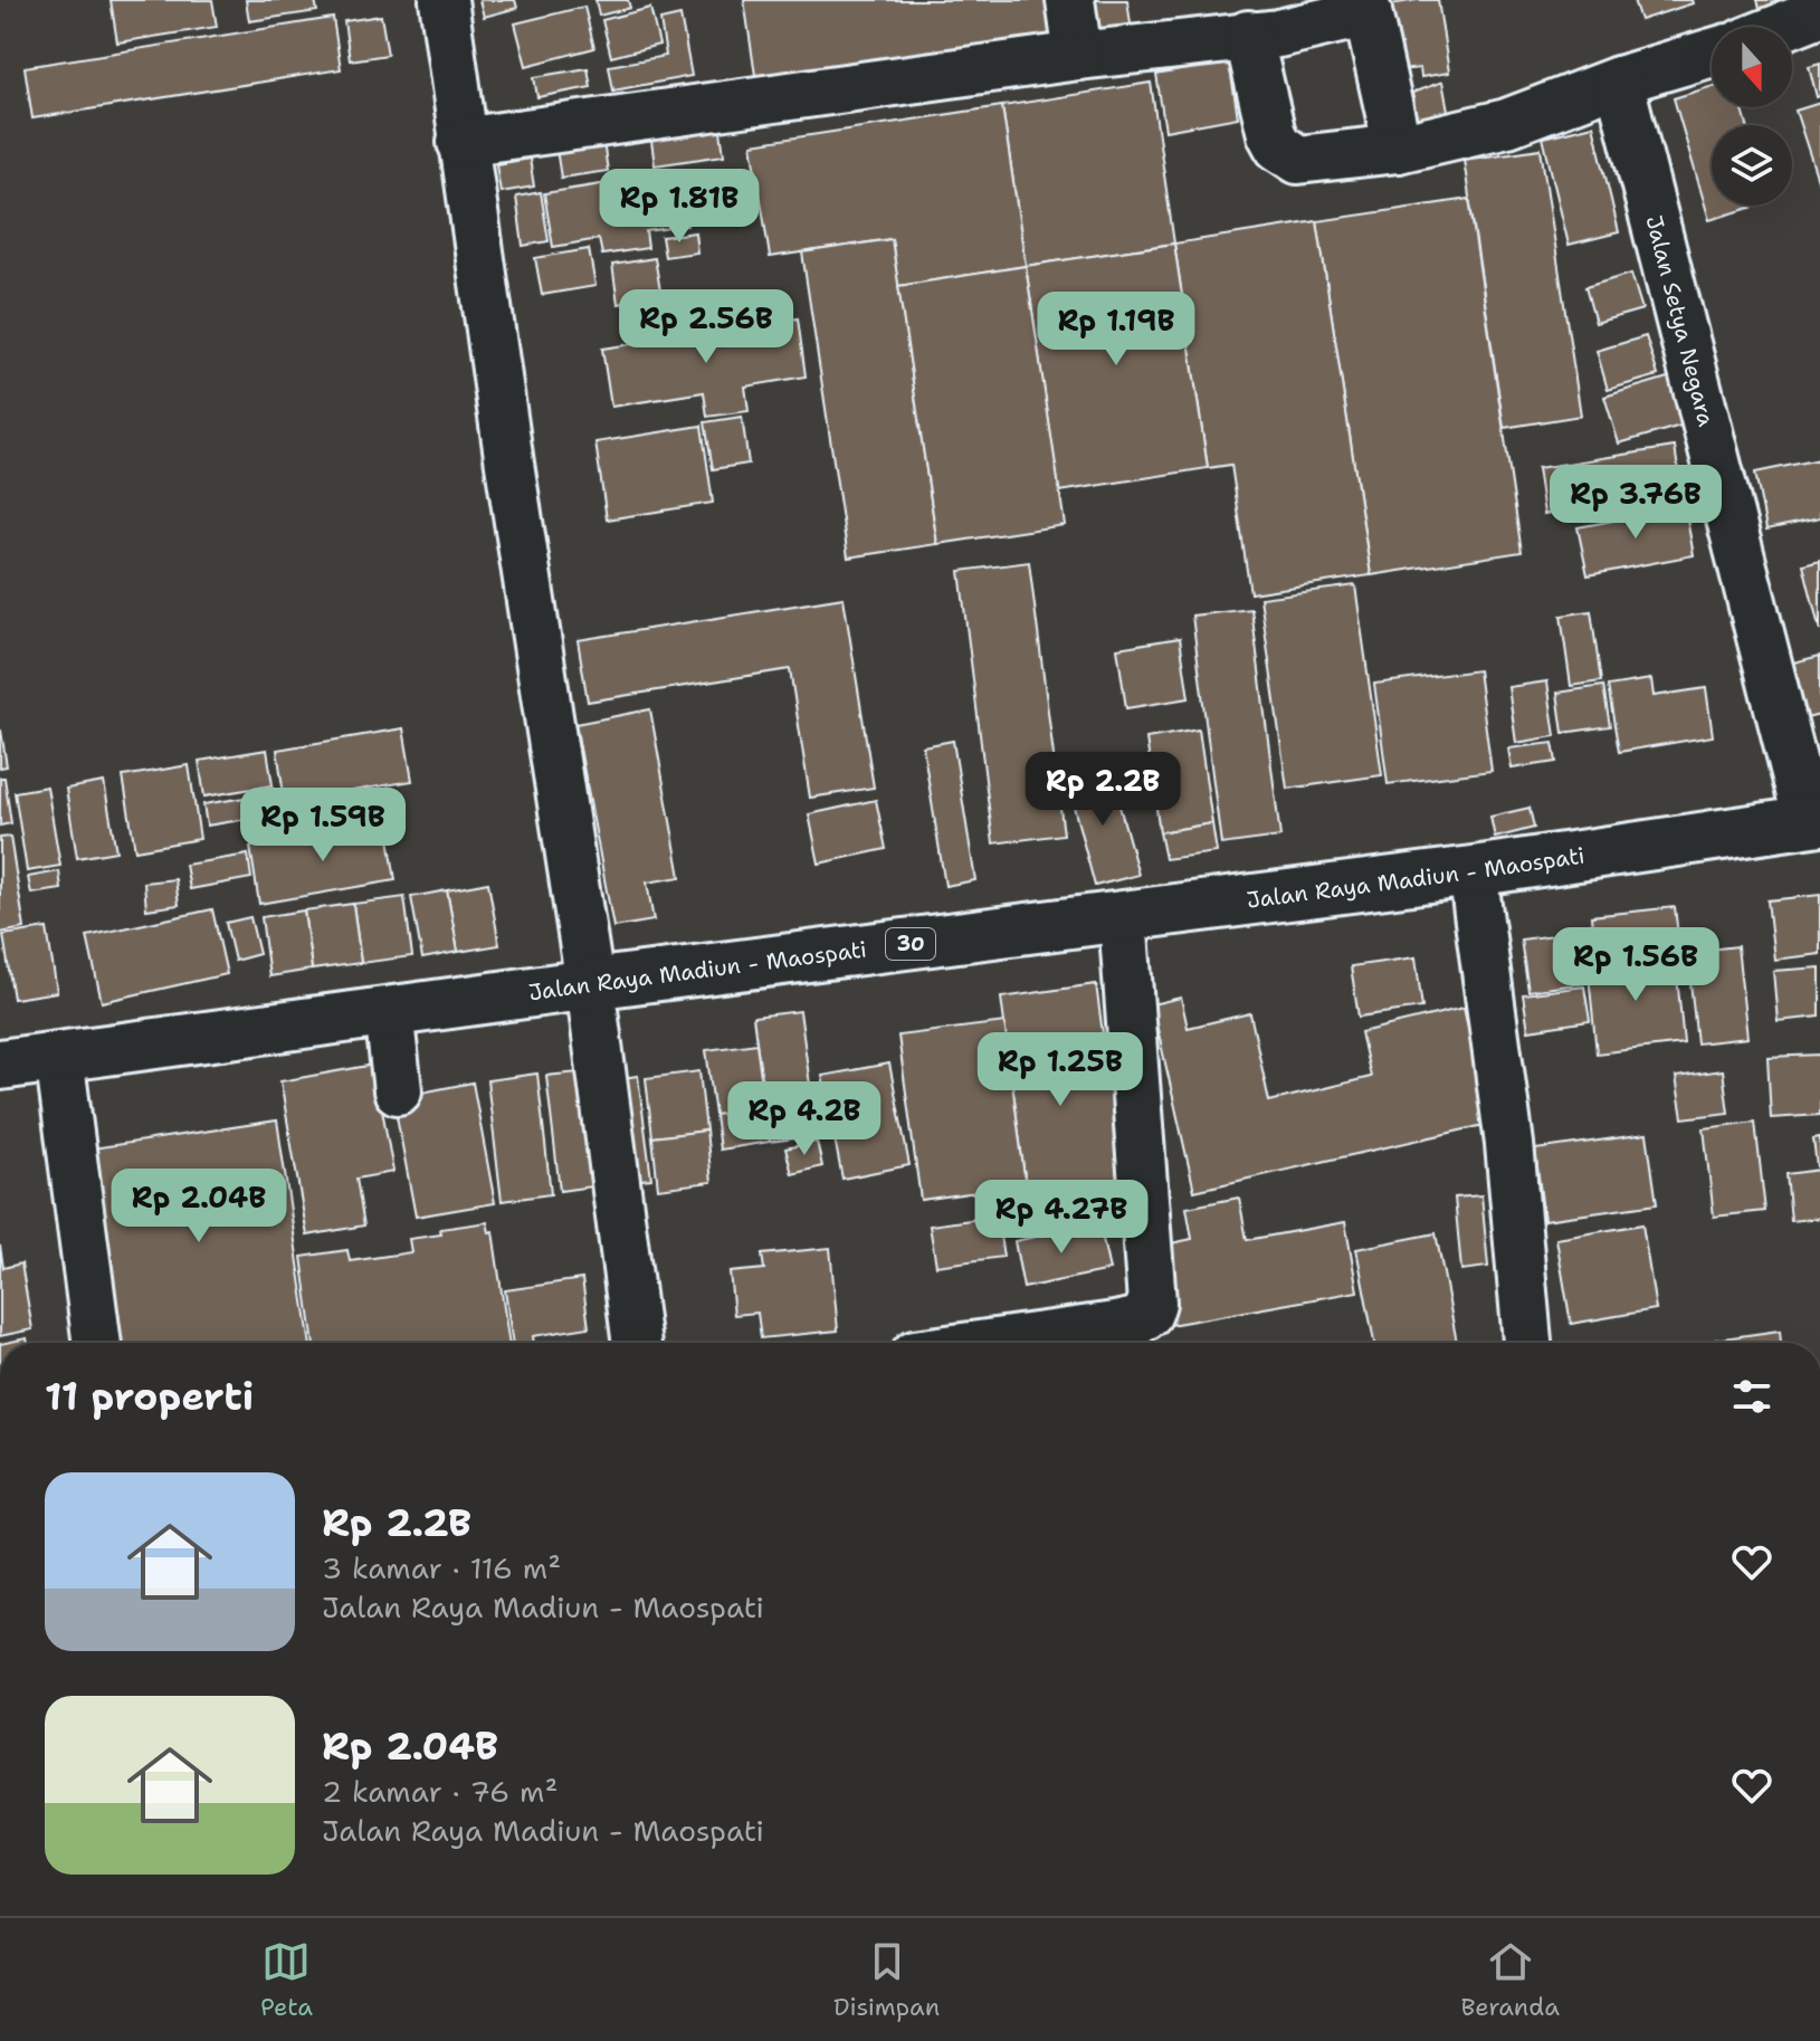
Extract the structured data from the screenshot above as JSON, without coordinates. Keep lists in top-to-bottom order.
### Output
{
  "streets": {
    "highway": ["Jalan Raya Madiun - Maospati", "30"],
    "street": ["Jalan Setya Negara"]
  },
  "crossings": [
    ["Jalan Setya Negara", "Jalan Raya Madiun - Maospati"]
  ],
  "north": "bottom",
  "page": {
    "price": [
      "Rp 1.81B",
      "Rp 2.56B",
      "Rp 1.19B",
      "Rp 3.76B",
      "Rp 2.2B",
      "Rp 1.59B",
      "Rp 1.56B",
      "Rp 1.25B",
      "Rp 4.2B",
      "Rp 2.04B",
      "Rp 4.27B"
    ],
    "heading": "11 properti",
    "list": [
      {
        "name": "Rp 2.2B",
        "note": "3 kamar · 116 m² · Jalan Raya Madiun - Maospati"
      },
      {
        "name": "Rp 2.04B",
        "note": "2 kamar · 76 m² · Jalan Raya Madiun - Maospati"
      }
    ],
    "tabs": ["Peta", "Disimpan", "Beranda"]
  }
}
